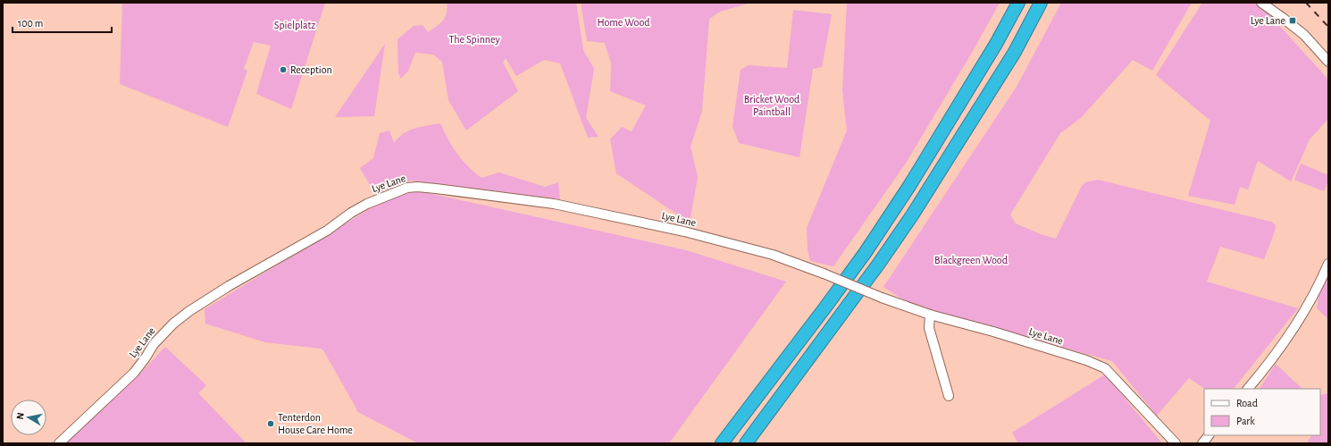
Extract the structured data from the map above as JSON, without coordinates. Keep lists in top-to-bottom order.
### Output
{
  "streets": {
    "street": ["Lye Lane"]
  },
  "parks": [
    "Home Wood",
    "Spielplatz",
    "The Spinney",
    "Bricket Wood Paintball",
    "Blackgreen Wood"
  ],
  "places": {
    "transit": ["Lye Lane"],
    "other": ["Reception", "Tenterdon House Care Home"]
  },
  "legend": ["Road", "Park"],
  "scale_bar": "100 m",
  "north": "left"
}
